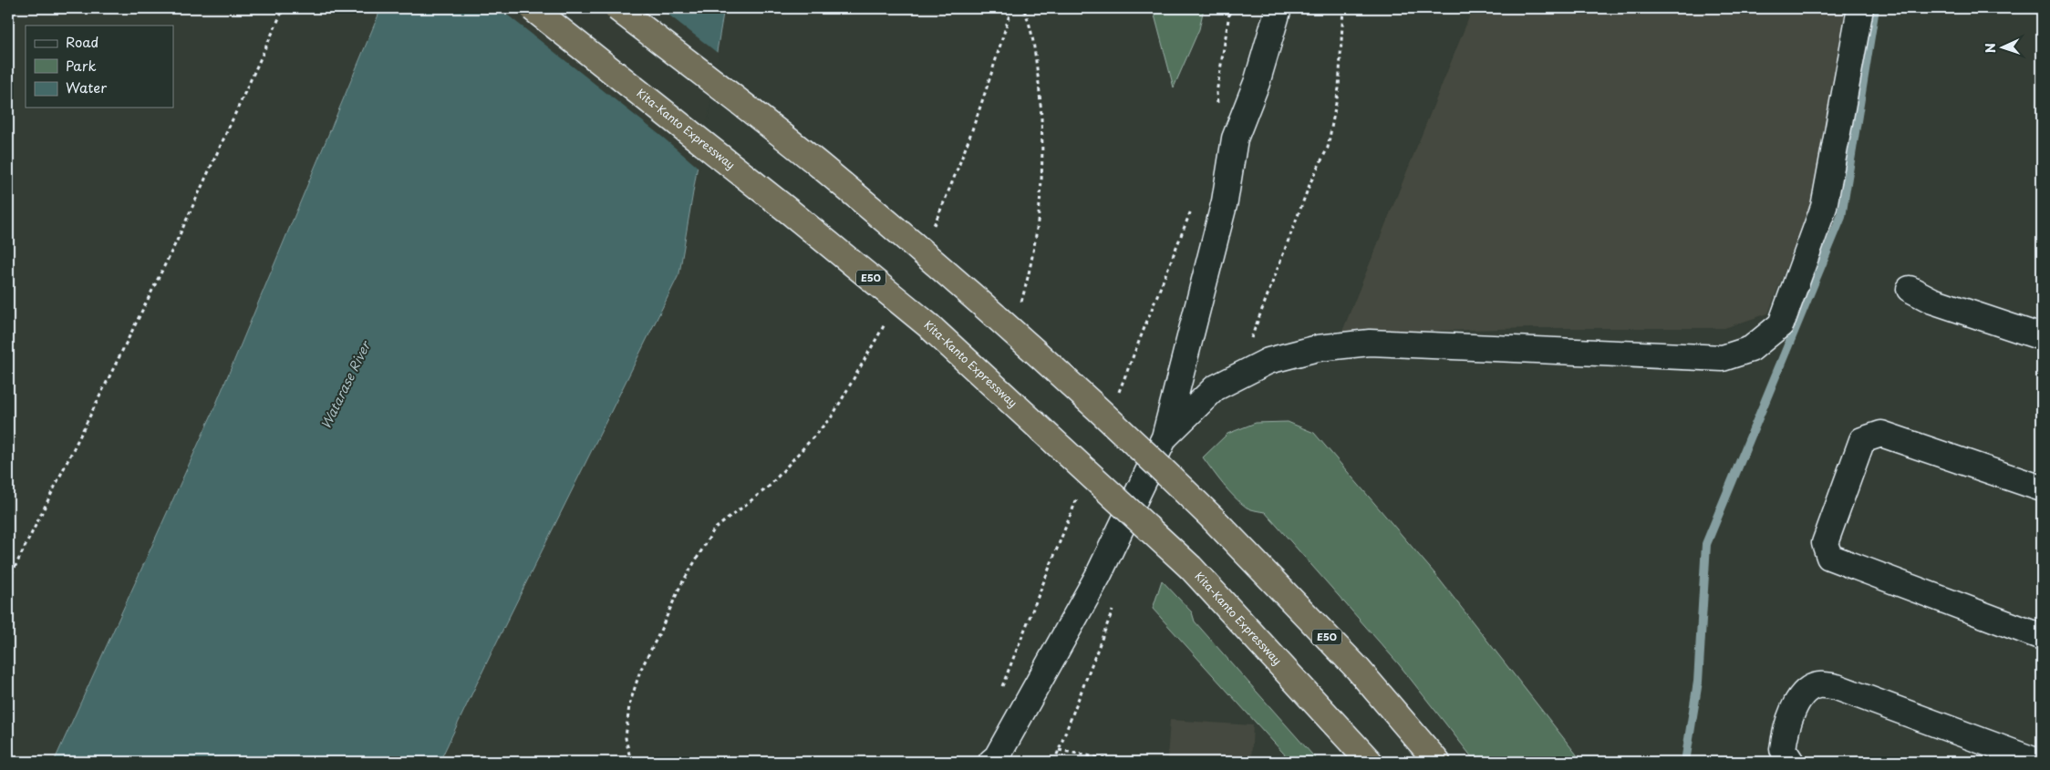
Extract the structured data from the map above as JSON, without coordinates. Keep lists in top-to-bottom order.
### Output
{
  "streets": {
    "highway": ["Kita-Kanto Expressway", "E50"]
  },
  "water": ["Watarase River"],
  "legend": ["Road", "Park", "Water"],
  "north": "left"
}
